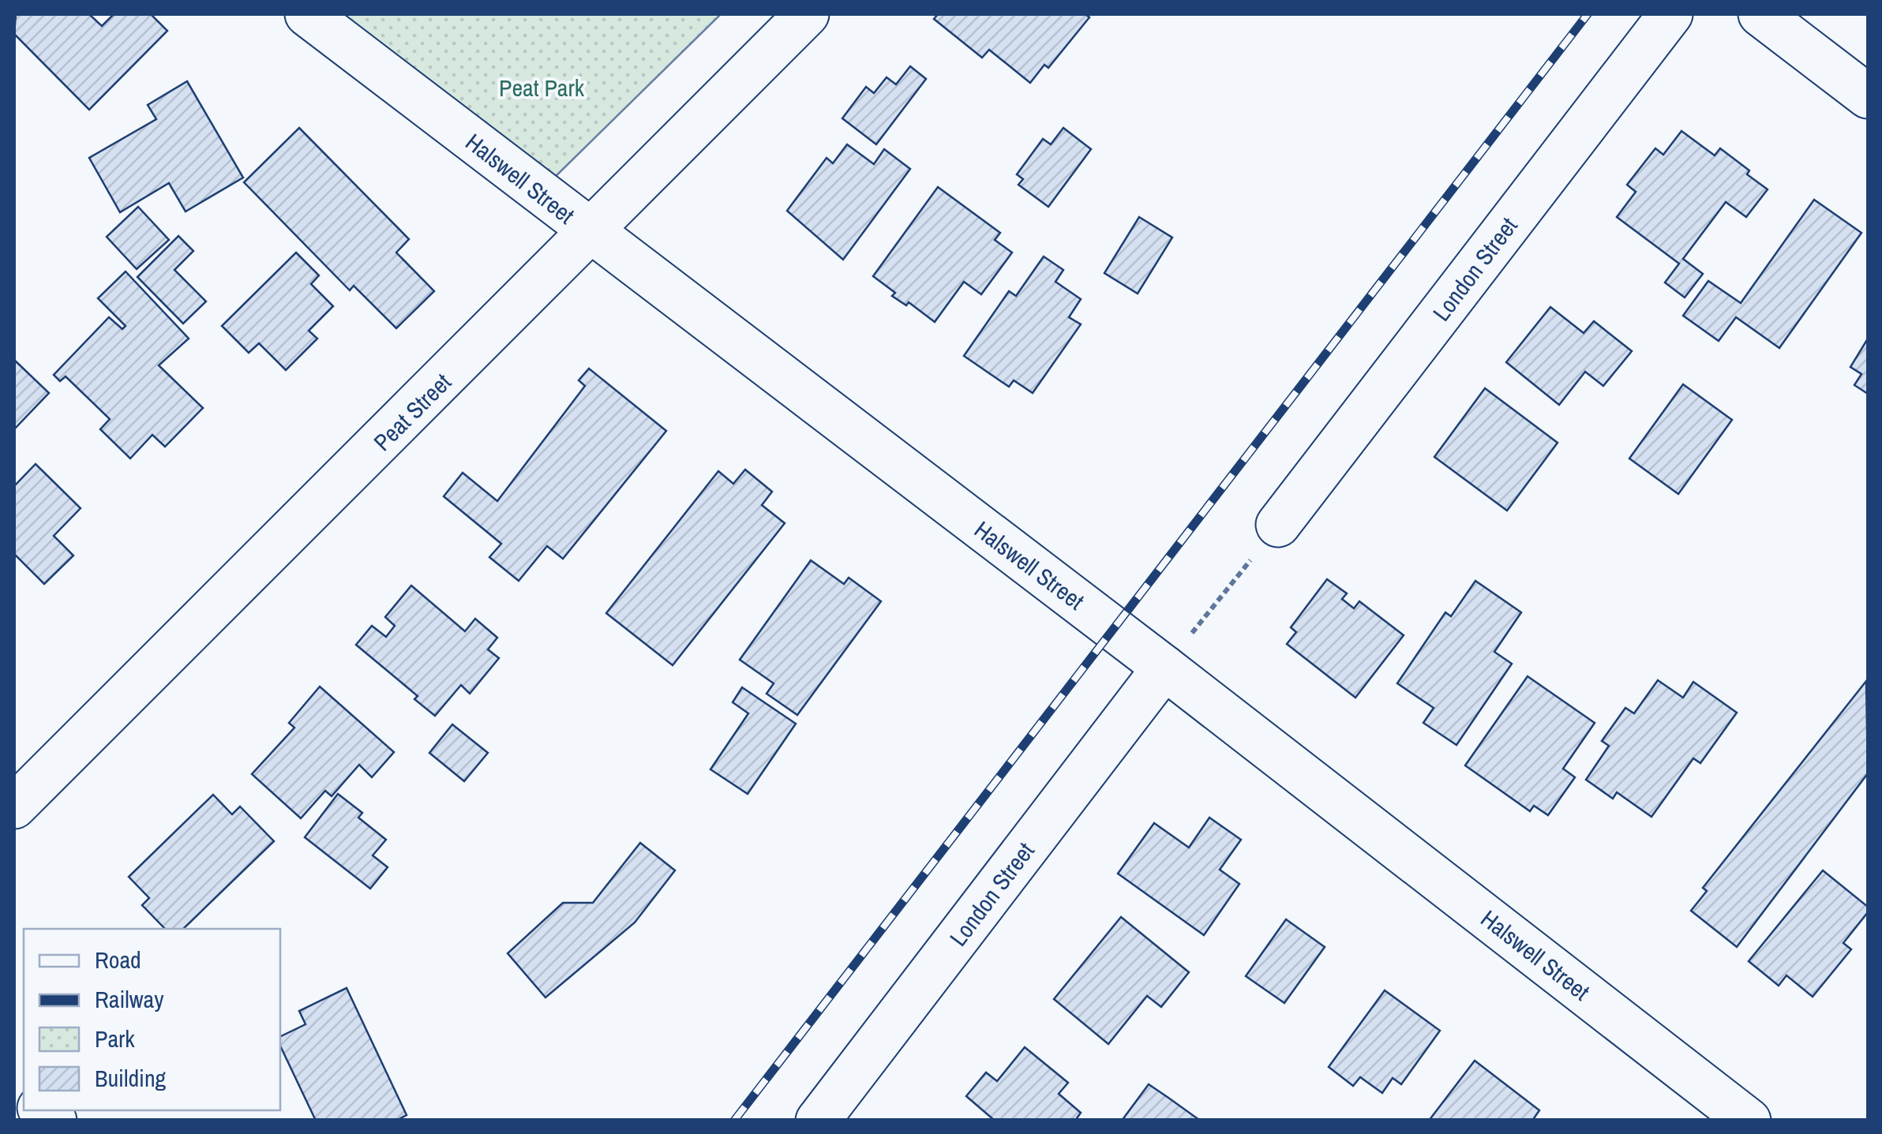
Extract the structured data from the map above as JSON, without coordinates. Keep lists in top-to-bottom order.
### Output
{
  "streets": {
    "street": ["Halswell Street", "London Street", "Peat Street"]
  },
  "crossings": [
    ["Halswell Street", "London Street"],
    ["Halswell Street", "Peat Street"]
  ],
  "parks": ["Peat Park"],
  "legend": [
    "Road",
    "Railway",
    "Park",
    "Building"
  ]
}
